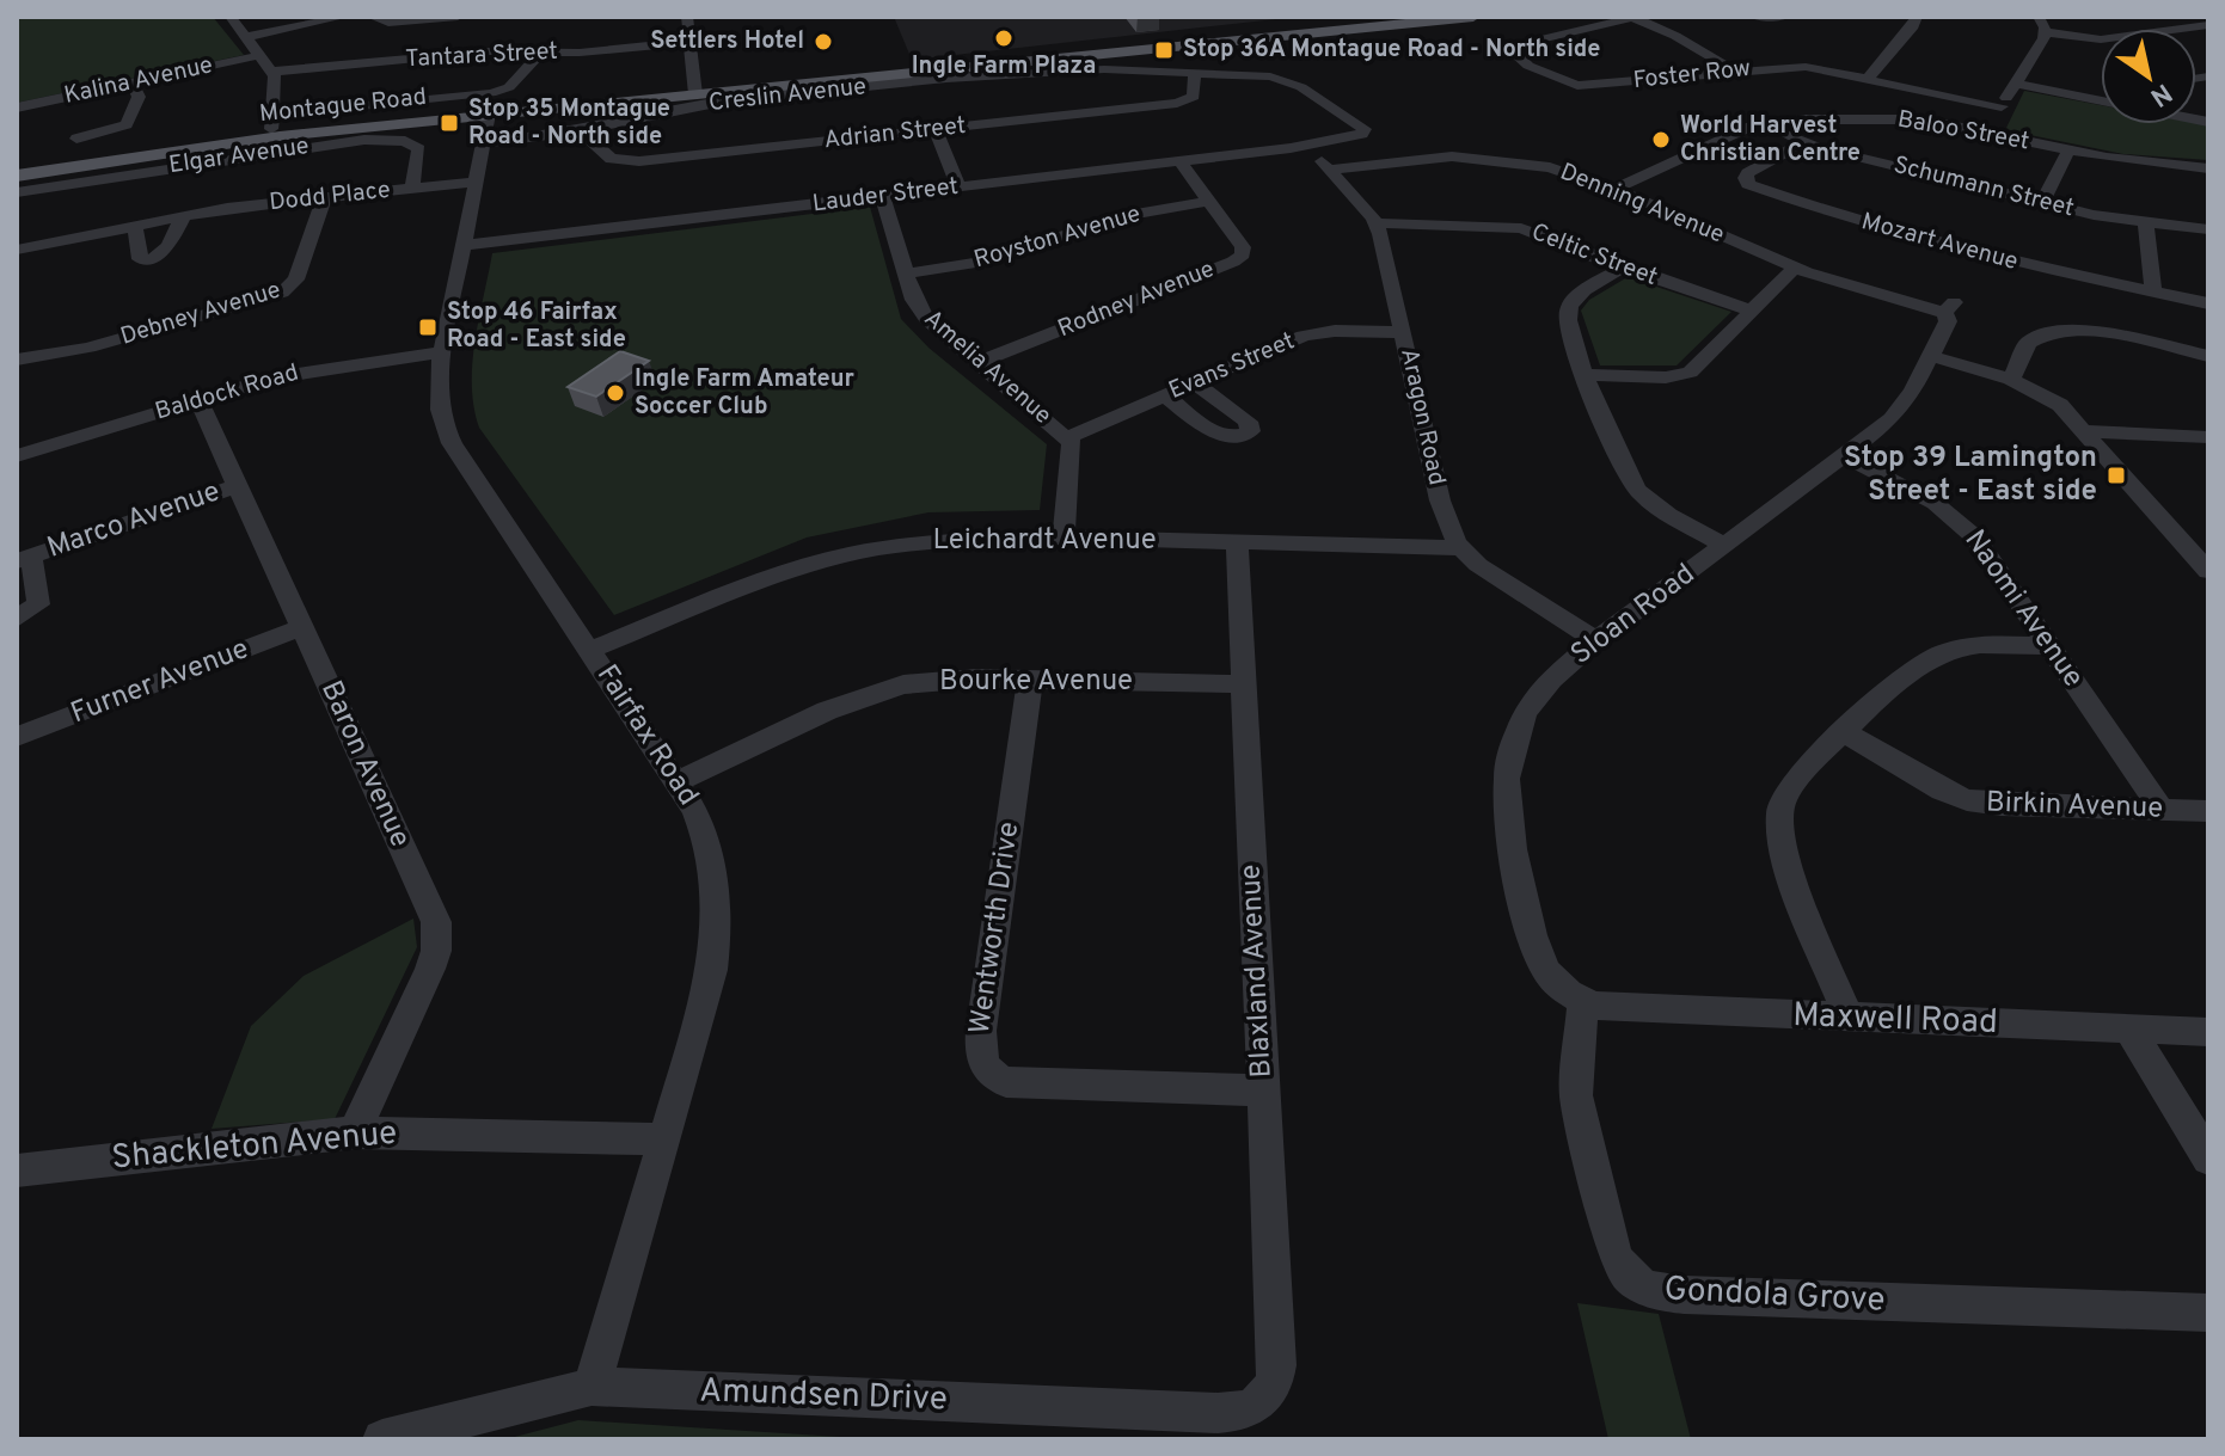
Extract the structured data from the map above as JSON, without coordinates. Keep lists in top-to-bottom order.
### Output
{
  "streets": {
    "main road": ["Montague Road"],
    "street": [
      "Tantara Street",
      "Foster Row",
      "Kalina Avenue",
      "Creslin Avenue",
      "Baloo Street",
      "Adrian Street",
      "Elgar Avenue",
      "Schumann Street",
      "Lauder Street",
      "Dodd Place",
      "Denning Avenue",
      "Royston Avenue",
      "Mozart Avenue",
      "Celtic Street",
      "Rodney Avenue",
      "Debney Avenue",
      "Evans Street",
      "Amelia Avenue",
      "Baldock Road",
      "Aragon Road",
      "Marco Avenue",
      "Leichardt Avenue",
      "Naomi Avenue",
      "Sloan Road",
      "Furner Avenue",
      "Bourke Avenue",
      "Fairfax Road",
      "Baron Avenue",
      "Birkin Avenue",
      "Wentworth Drive",
      "Blaxland Avenue",
      "Maxwell Road",
      "Shackleton Avenue",
      "Gondola Grove",
      "Amundsen Drive"
    ]
  },
  "crossings": [
    ["Creslin Avenue", "Adrian Street"],
    ["Creslin Avenue", "Lauder Street"],
    ["Creslin Avenue", "Aragon Road"],
    ["Creslin Avenue", "Fairfax Road"],
    ["Montague Road", "Fairfax Road"],
    ["Baloo Street", "Schumann Street"],
    ["Baloo Street", "Denning Avenue"],
    ["Elgar Avenue", "Dodd Place"],
    ["Schumann Street", "Mozart Avenue"],
    ["Lauder Street", "Rodney Avenue"],
    ["Lauder Street", "Amelia Avenue"],
    ["Lauder Street", "Aragon Road"],
    ["Lauder Street", "Fairfax Road"],
    ["Dodd Place", "Debney Avenue"],
    ["Dodd Place", "Fairfax Road"],
    ["Denning Avenue", "Aragon Road"],
    ["Denning Avenue", "Sloan Road"],
    ["Royston Avenue", "Rodney Avenue"],
    ["Royston Avenue", "Amelia Avenue"],
    ["Celtic Street", "Aragon Road"],
    ["Rodney Avenue", "Amelia Avenue"],
    ["Evans Street", "Amelia Avenue"],
    ["Evans Street", "Aragon Road"],
    ["Amelia Avenue", "Leichardt Avenue"],
    ["Baldock Road", "Fairfax Road"],
    ["Baldock Road", "Baron Avenue"],
    ["Aragon Road", "Leichardt Avenue"],
    ["Aragon Road", "Sloan Road"],
    ["Marco Avenue", "Baron Avenue"],
    ["Leichardt Avenue", "Fairfax Road"],
    ["Leichardt Avenue", "Blaxland Avenue"],
    ["Naomi Avenue", "Sloan Road"],
    ["Naomi Avenue", "Birkin Avenue"],
    ["Sloan Road", "Maxwell Road"],
    ["Sloan Road", "Gondola Grove"],
    ["Furner Avenue", "Baron Avenue"],
    ["Bourke Avenue", "Fairfax Road"],
    ["Bourke Avenue", "Wentworth Drive"],
    ["Bourke Avenue", "Blaxland Avenue"],
    ["Fairfax Road", "Shackleton Avenue"],
    ["Fairfax Road", "Amundsen Drive"],
    ["Baron Avenue", "Shackleton Avenue"],
    ["Wentworth Drive", "Blaxland Avenue"],
    ["Blaxland Avenue", "Amundsen Drive"],
    ["Maxwell Road", "Gondola Grove"]
  ],
  "places": {
    "other": [
      "Ingle Farm Plaza",
      "Settlers Hotel",
      "World Harvest Christian Centre",
      "Ingle Farm Amateur Soccer Club"
    ],
    "transit": [
      "Stop 36A Montague Road - North side",
      "Stop 35 Montague Road - North side",
      "Stop 46 Fairfax Road - East side",
      "Stop 39 Lamington Street - East side"
    ]
  },
  "north": "bottom right"
}
